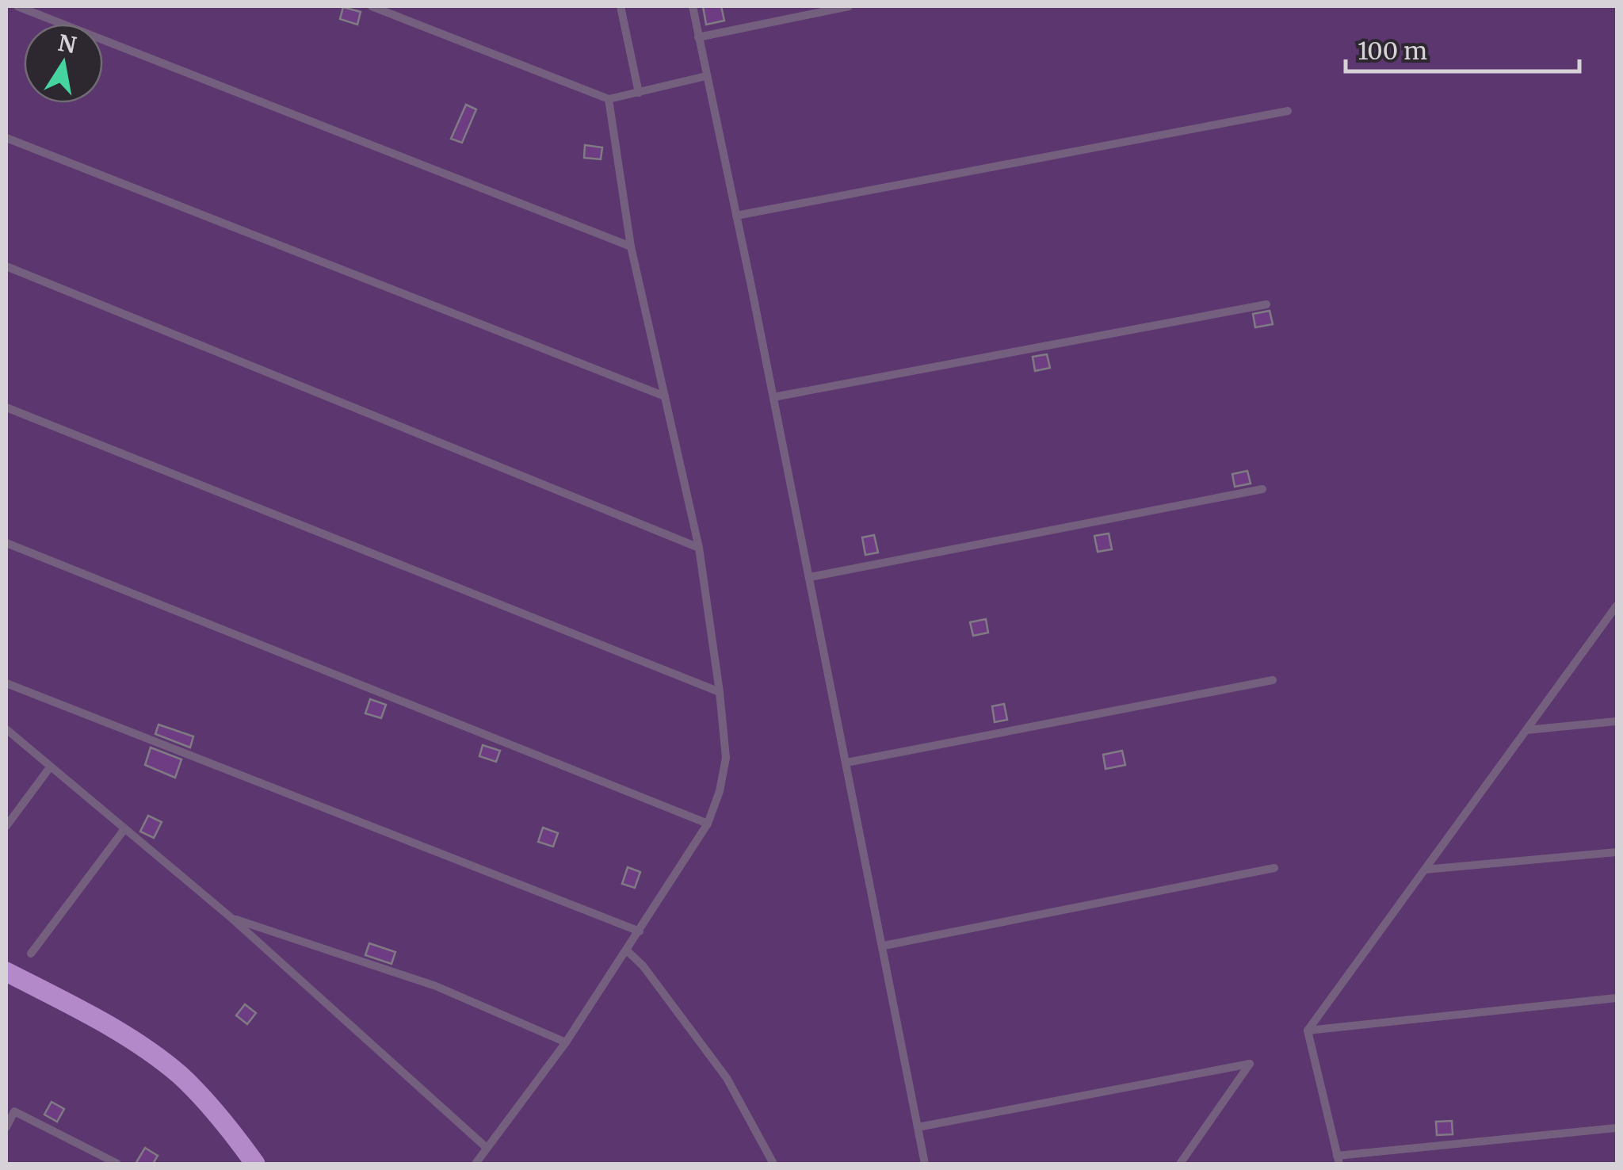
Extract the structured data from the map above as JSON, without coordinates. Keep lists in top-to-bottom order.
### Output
{
  "scale_bar": "100 m",
  "north": "top"
}
